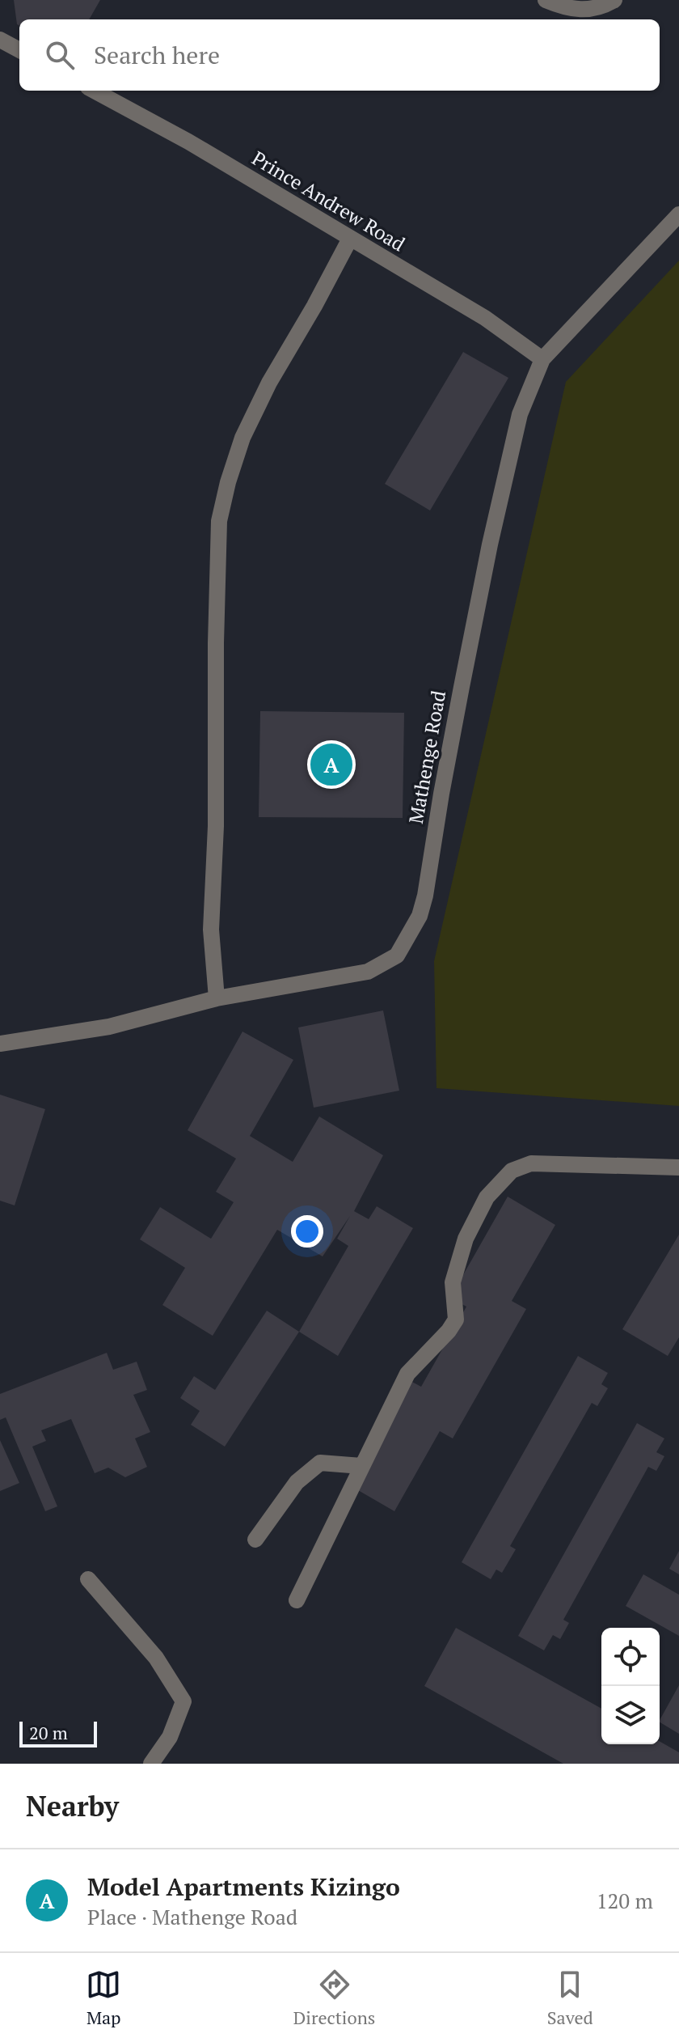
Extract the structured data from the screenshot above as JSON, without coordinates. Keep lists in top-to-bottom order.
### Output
{
  "streets": {
    "street": ["Prince Andrew Road", "Mathenge Road"]
  },
  "crossings": [
    ["Prince Andrew Road", "Mathenge Road"]
  ],
  "scale_bar": "20 m",
  "page": {
    "search": "Search here",
    "pins": "A",
    "scale": "20 m",
    "heading": "Nearby",
    "list": [
      {
        "mark": "A",
        "name": "Model Apartments Kizingo",
        "note": "Place · Mathenge Road",
        "value": "120 m"
      }
    ],
    "nav": ["Map", "Directions", "Saved"]
  }
}
